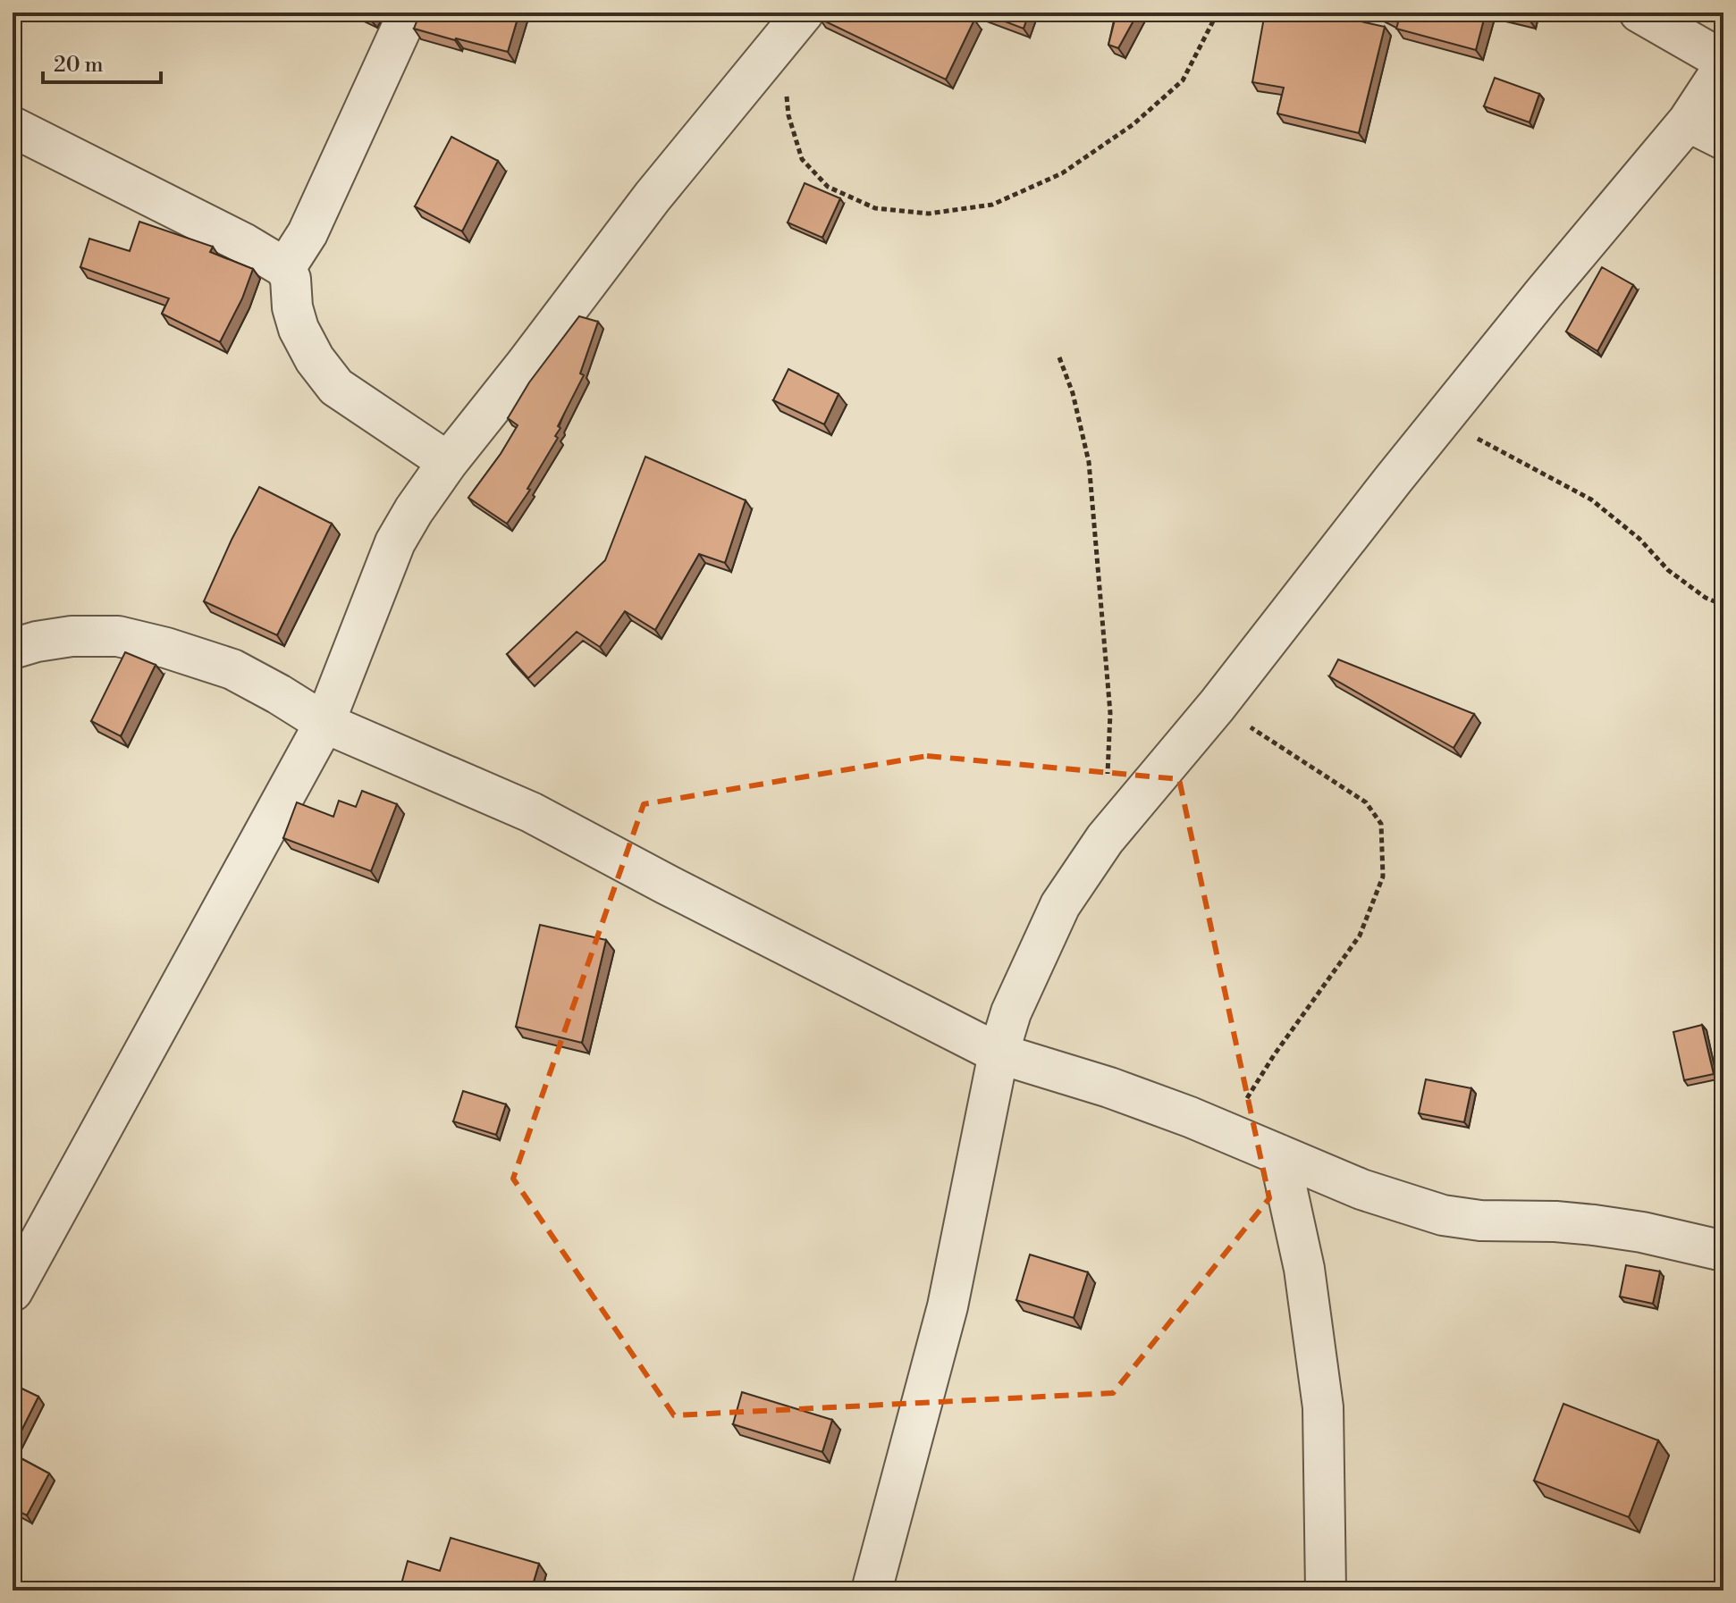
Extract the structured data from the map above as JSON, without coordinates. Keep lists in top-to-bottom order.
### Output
{
  "scale_bar": "20 m"
}
